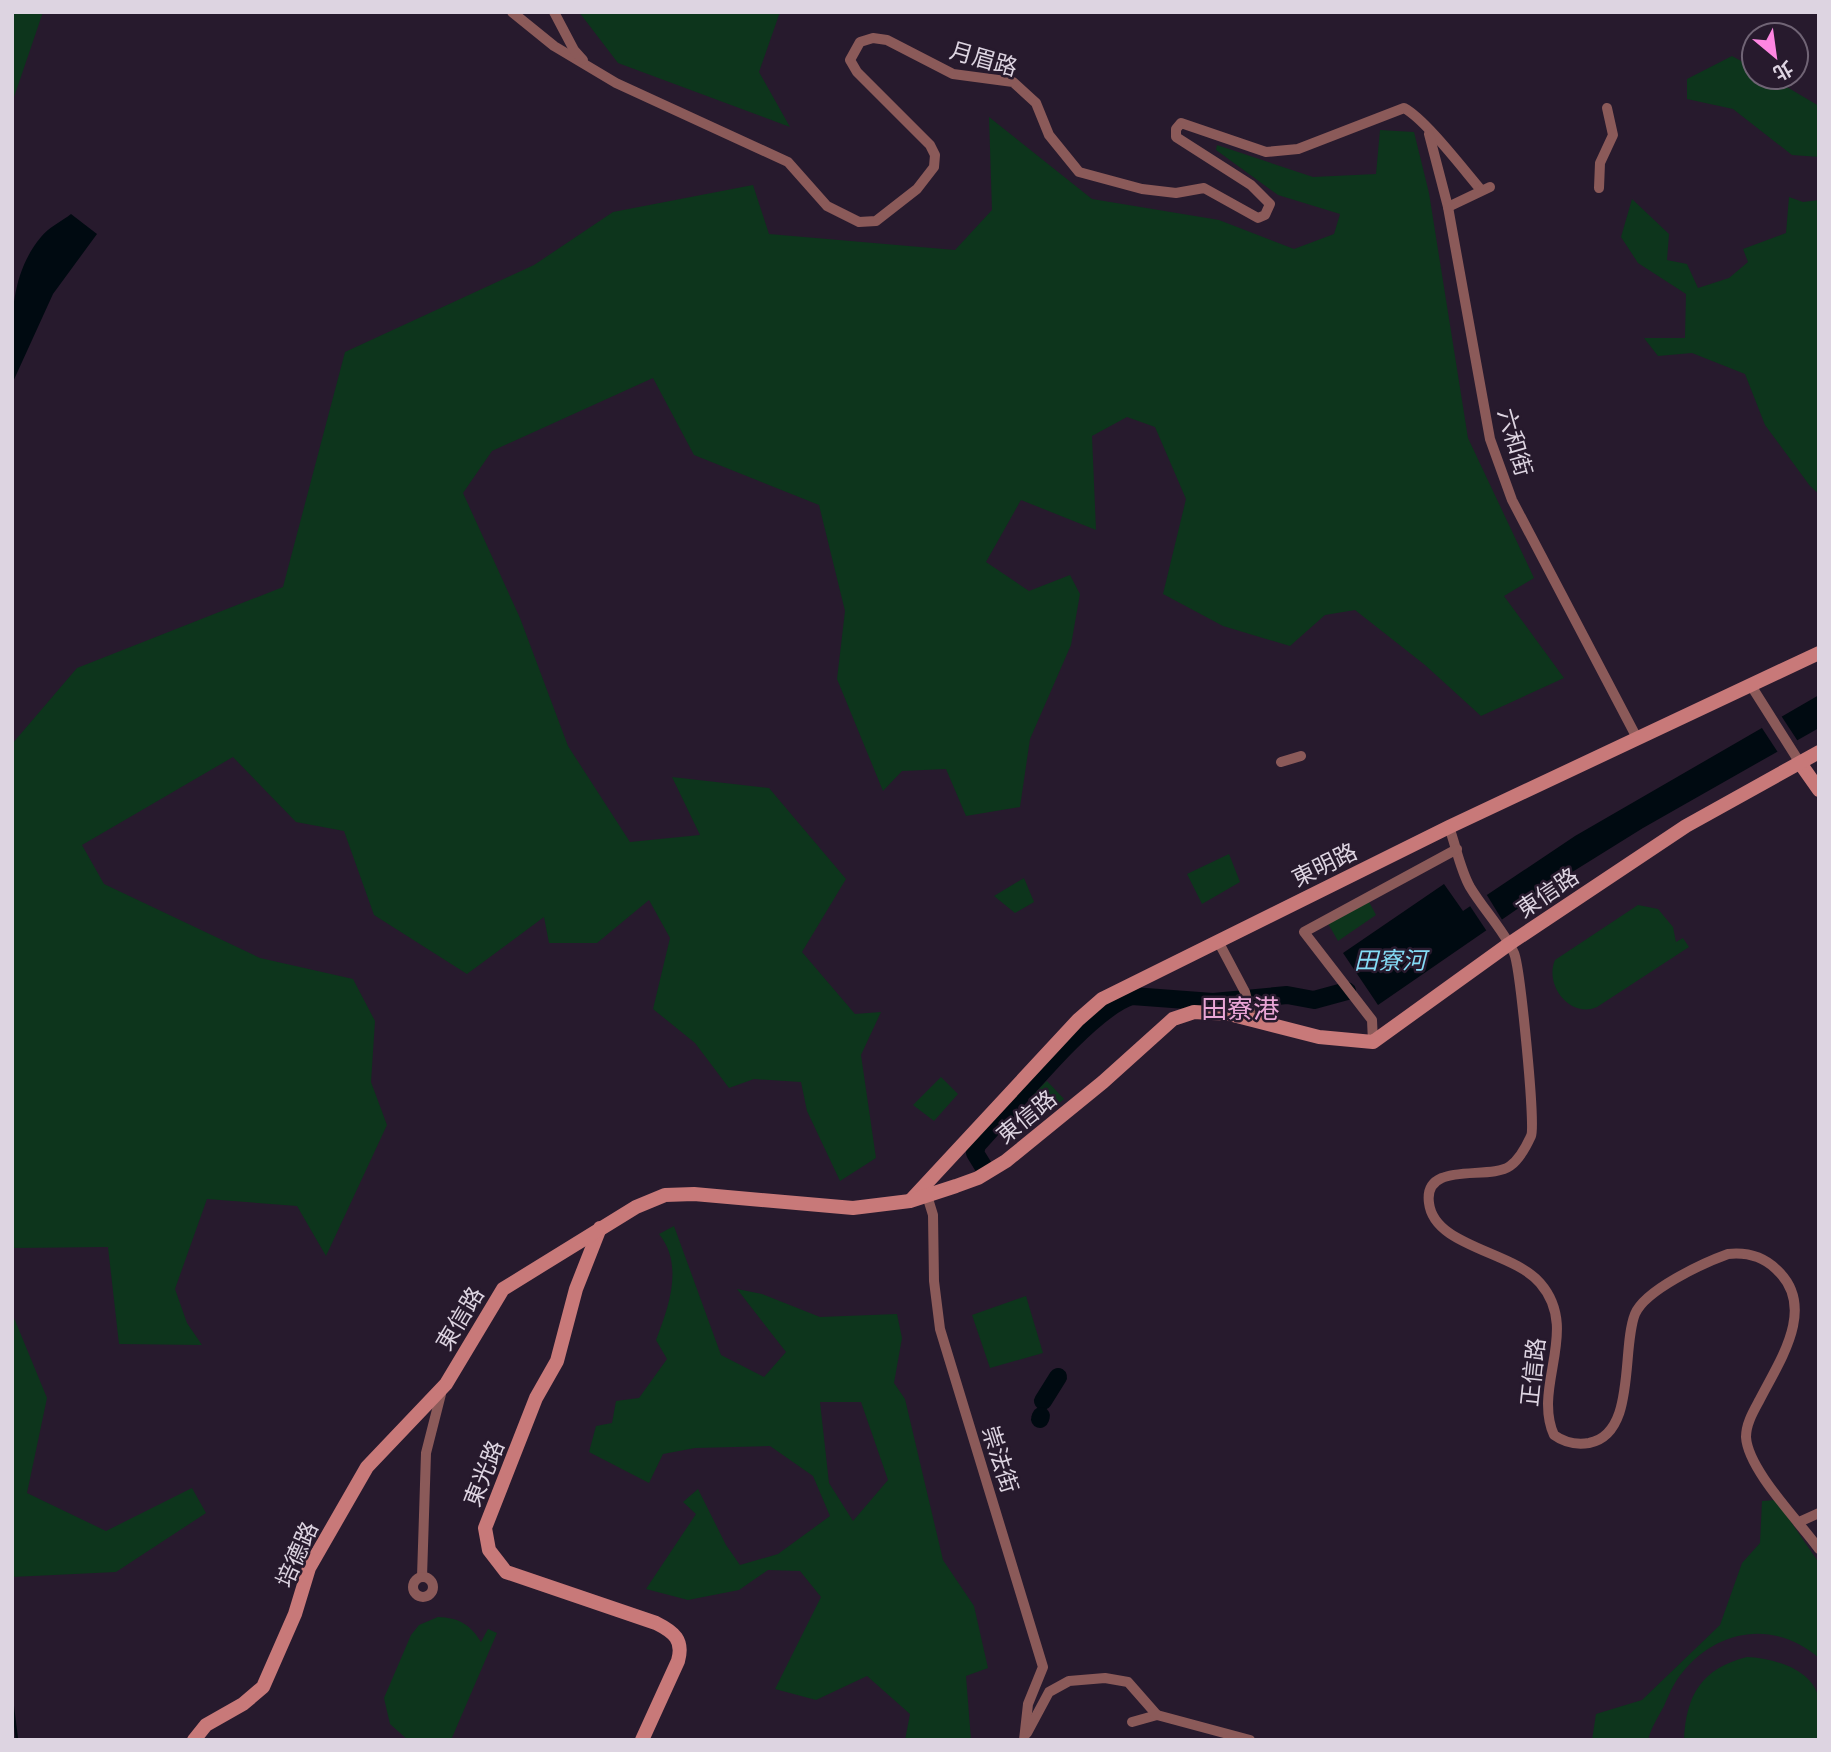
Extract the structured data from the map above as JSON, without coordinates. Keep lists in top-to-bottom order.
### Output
{
  "streets": {
    "main road": [
      "東明路",
      "東信路",
      "東光路",
      "培德路"
    ],
    "street": [
      "月眉路",
      "六和街",
      "正信路",
      "崇法街"
    ]
  },
  "crossings": [
    ["月眉路", "六和街"],
    ["六和街", "東明路"],
    ["東明路", "東信路"],
    ["東明路", "崇法街"],
    ["東信路", "正信路"],
    ["東信路", "崇法街"],
    ["東信路", "東光路"],
    ["東信路", "培德路"]
  ],
  "districts": ["田寮港"],
  "water": ["田寮河"],
  "north": "bottom right"
}
